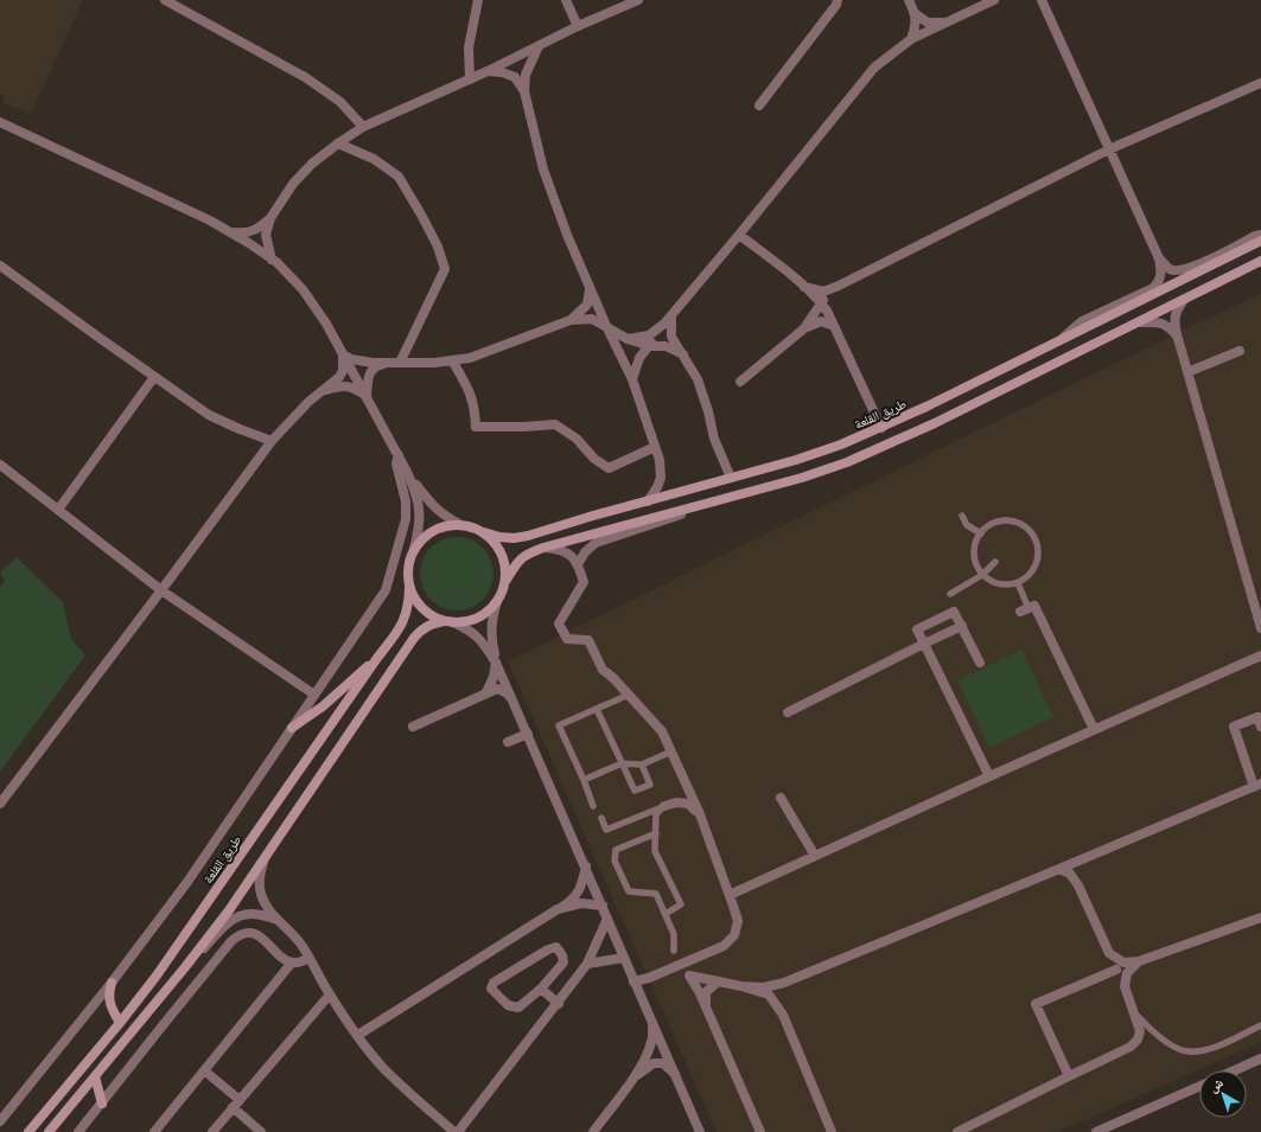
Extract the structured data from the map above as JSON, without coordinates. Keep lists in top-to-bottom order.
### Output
{
  "streets": {
    "main road": ["طريق القلعة"]
  },
  "north": "top left"
}
